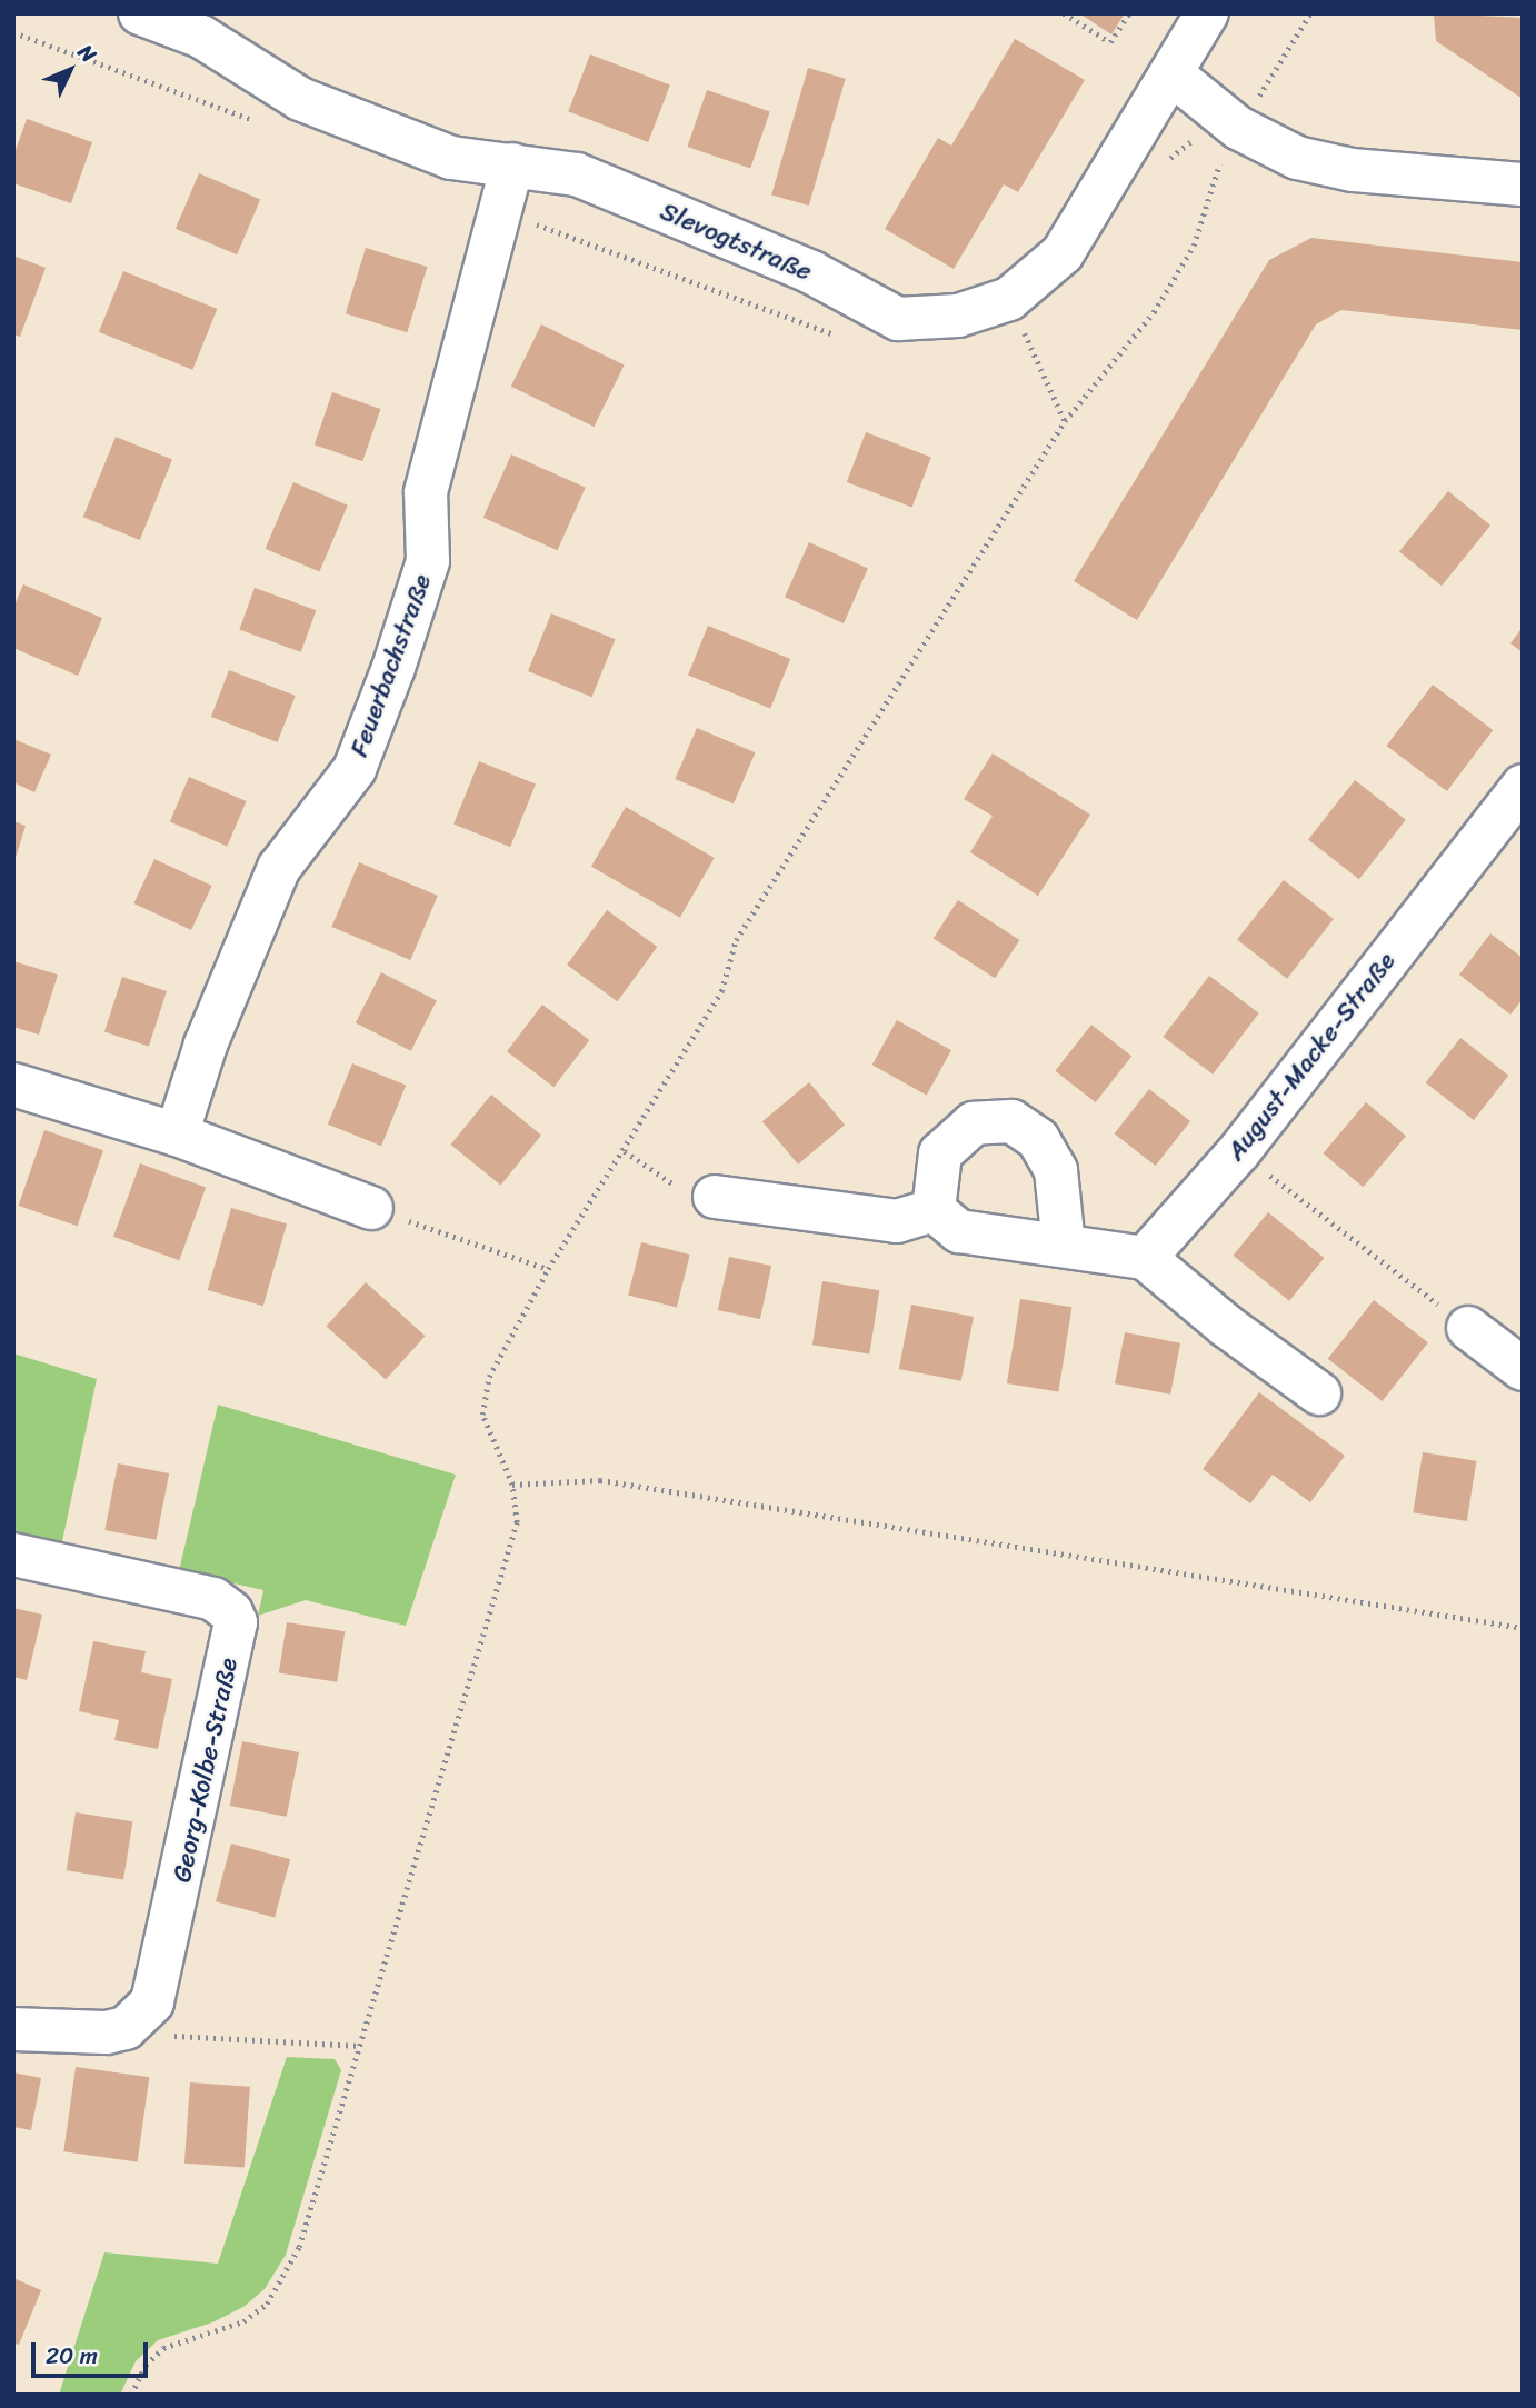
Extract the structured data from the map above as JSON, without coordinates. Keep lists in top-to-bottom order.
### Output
{
  "streets": {
    "street": [
      "Slevogtstraße",
      "Feuerbachstraße",
      "August-Macke-Straße",
      "Georg-Kolbe-Straße"
    ]
  },
  "crossings": [
    ["Slevogtstraße", "Feuerbachstraße"]
  ],
  "scale_bar": "20 m",
  "north": "top right"
}
